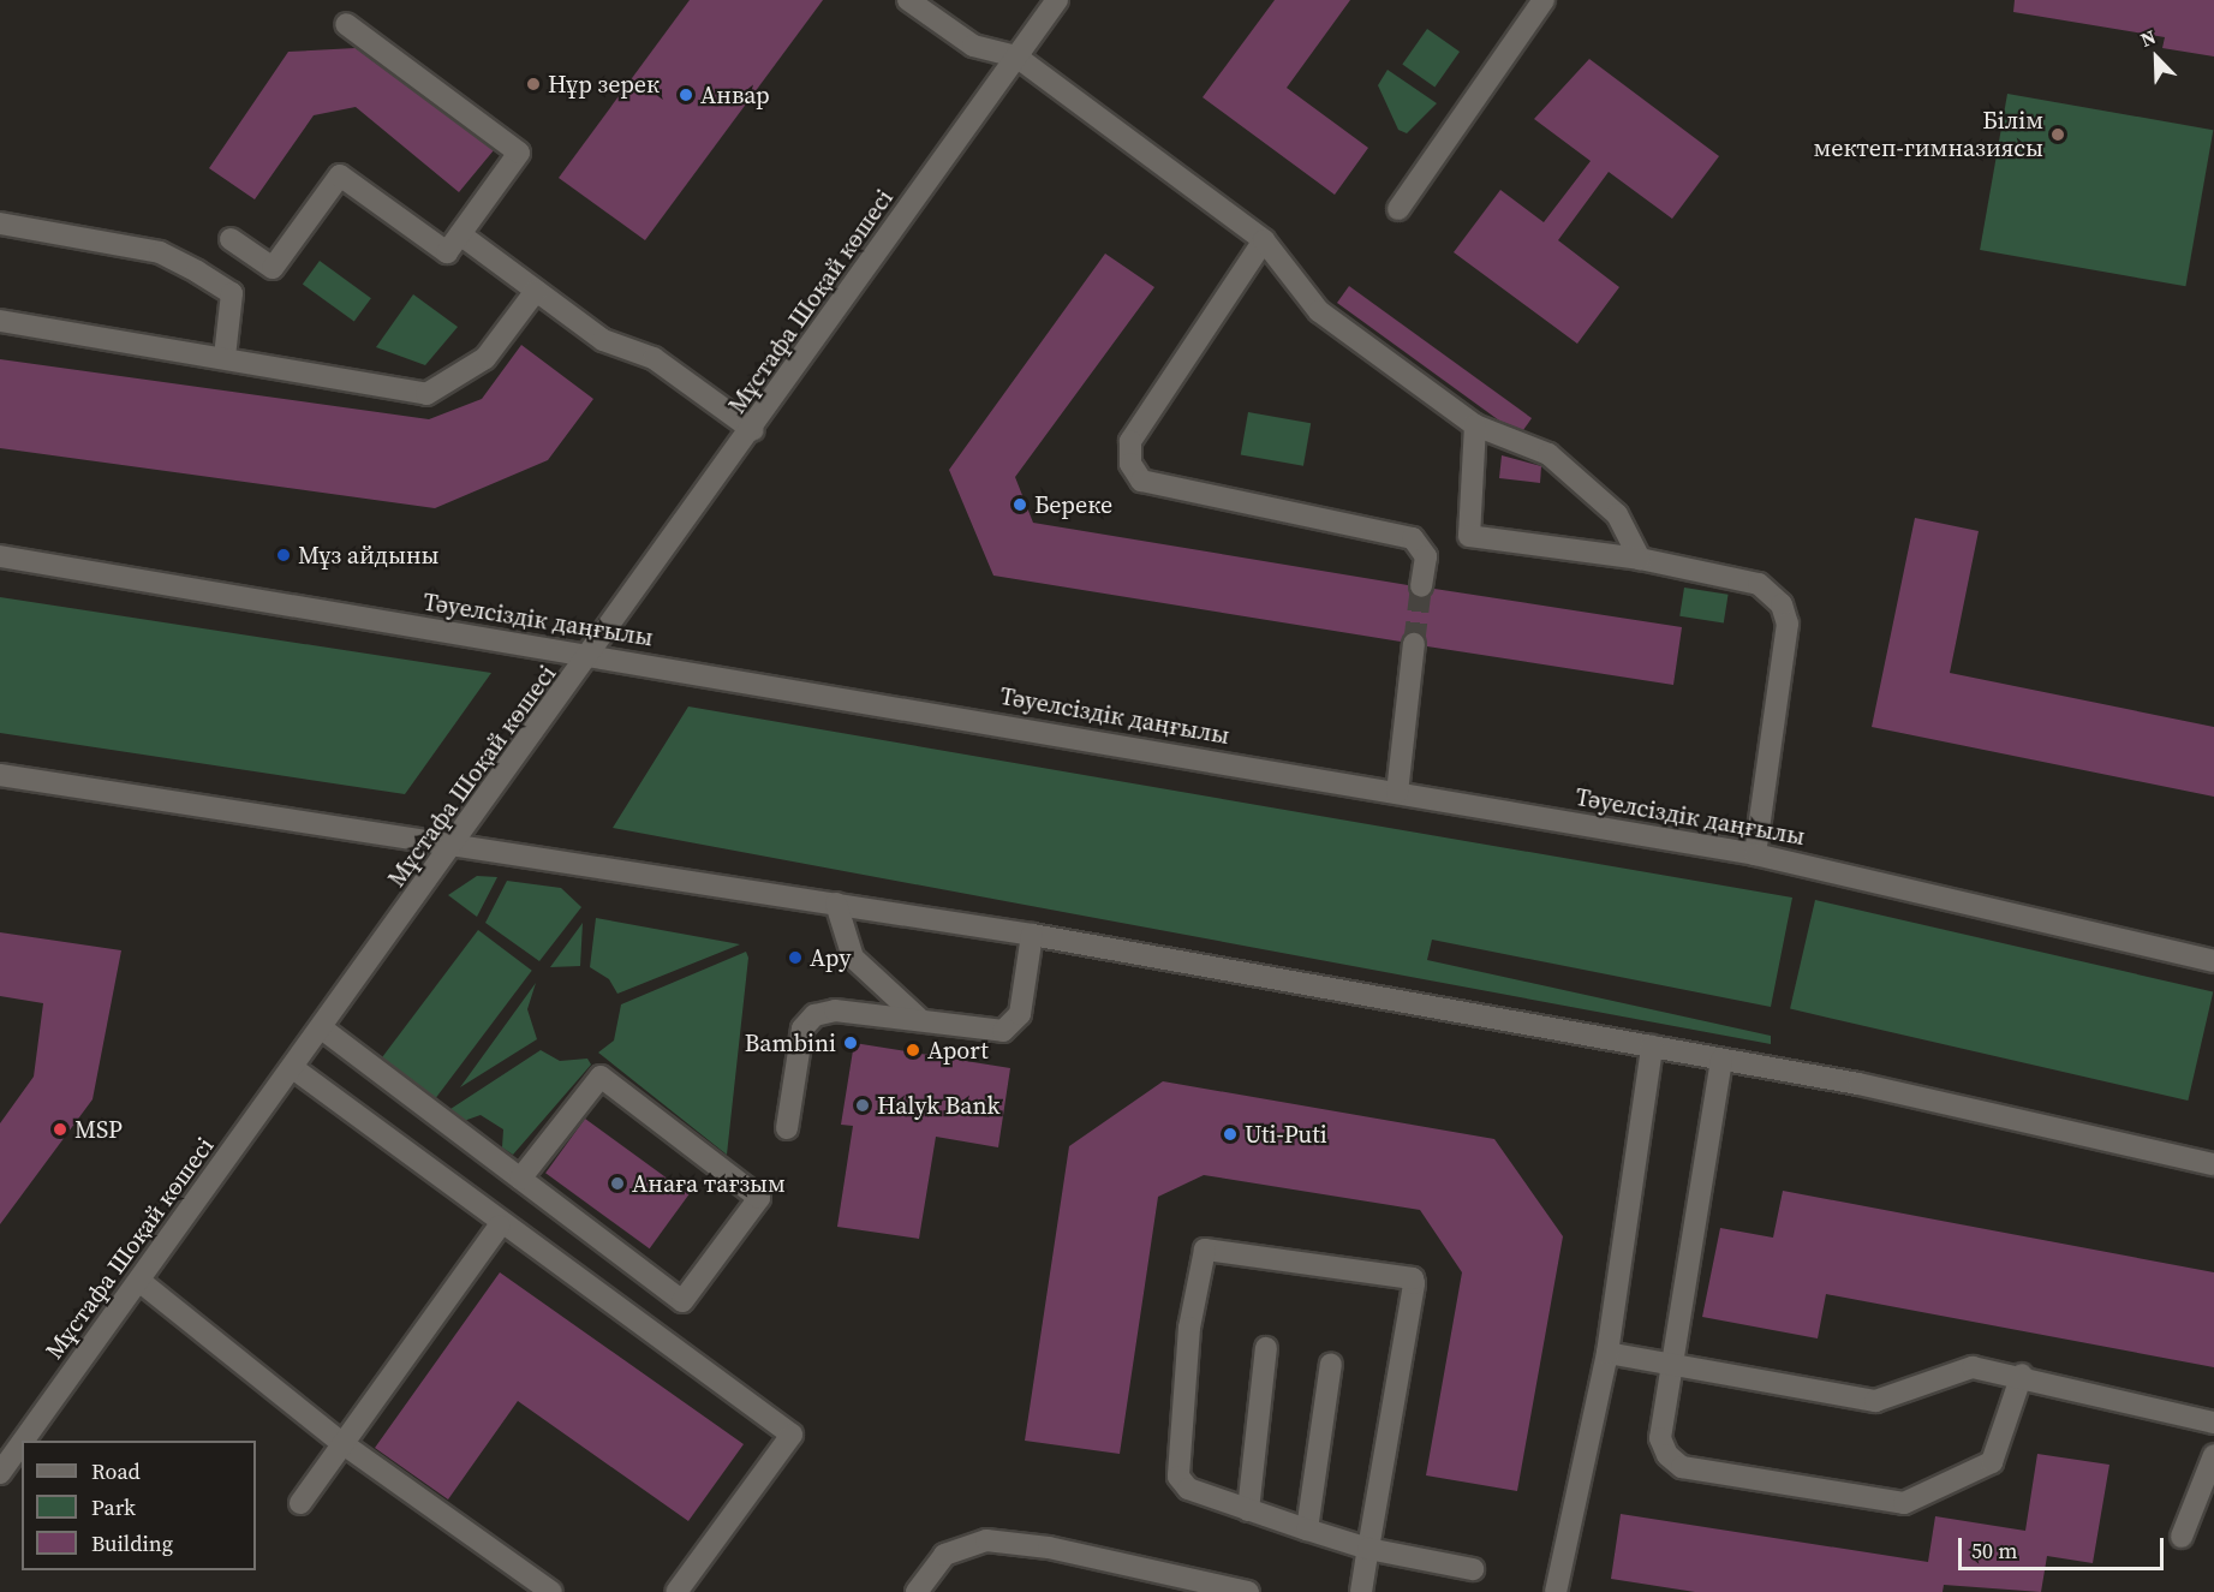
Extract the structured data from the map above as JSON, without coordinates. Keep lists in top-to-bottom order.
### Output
{
  "streets": {
    "street": ["Мұстафа Шоқай көшесі", "Тәуелсіздік даңғылы"]
  },
  "crossings": [
    ["Мұстафа Шоқай көшесі", "Тәуелсіздік даңғылы"]
  ],
  "places": [
    "Нұр зерек",
    "Анвар",
    "Білім мектеп-гимназиясы",
    "Береке",
    "Мұз айдыны",
    "Ару",
    "Bambini",
    "Aport",
    "Halyk Bank",
    "MSP",
    "Uti-Puti",
    "Анаға тағзым"
  ],
  "legend": ["Road", "Park", "Building"],
  "scale_bar": "50 m",
  "north": "top left"
}
